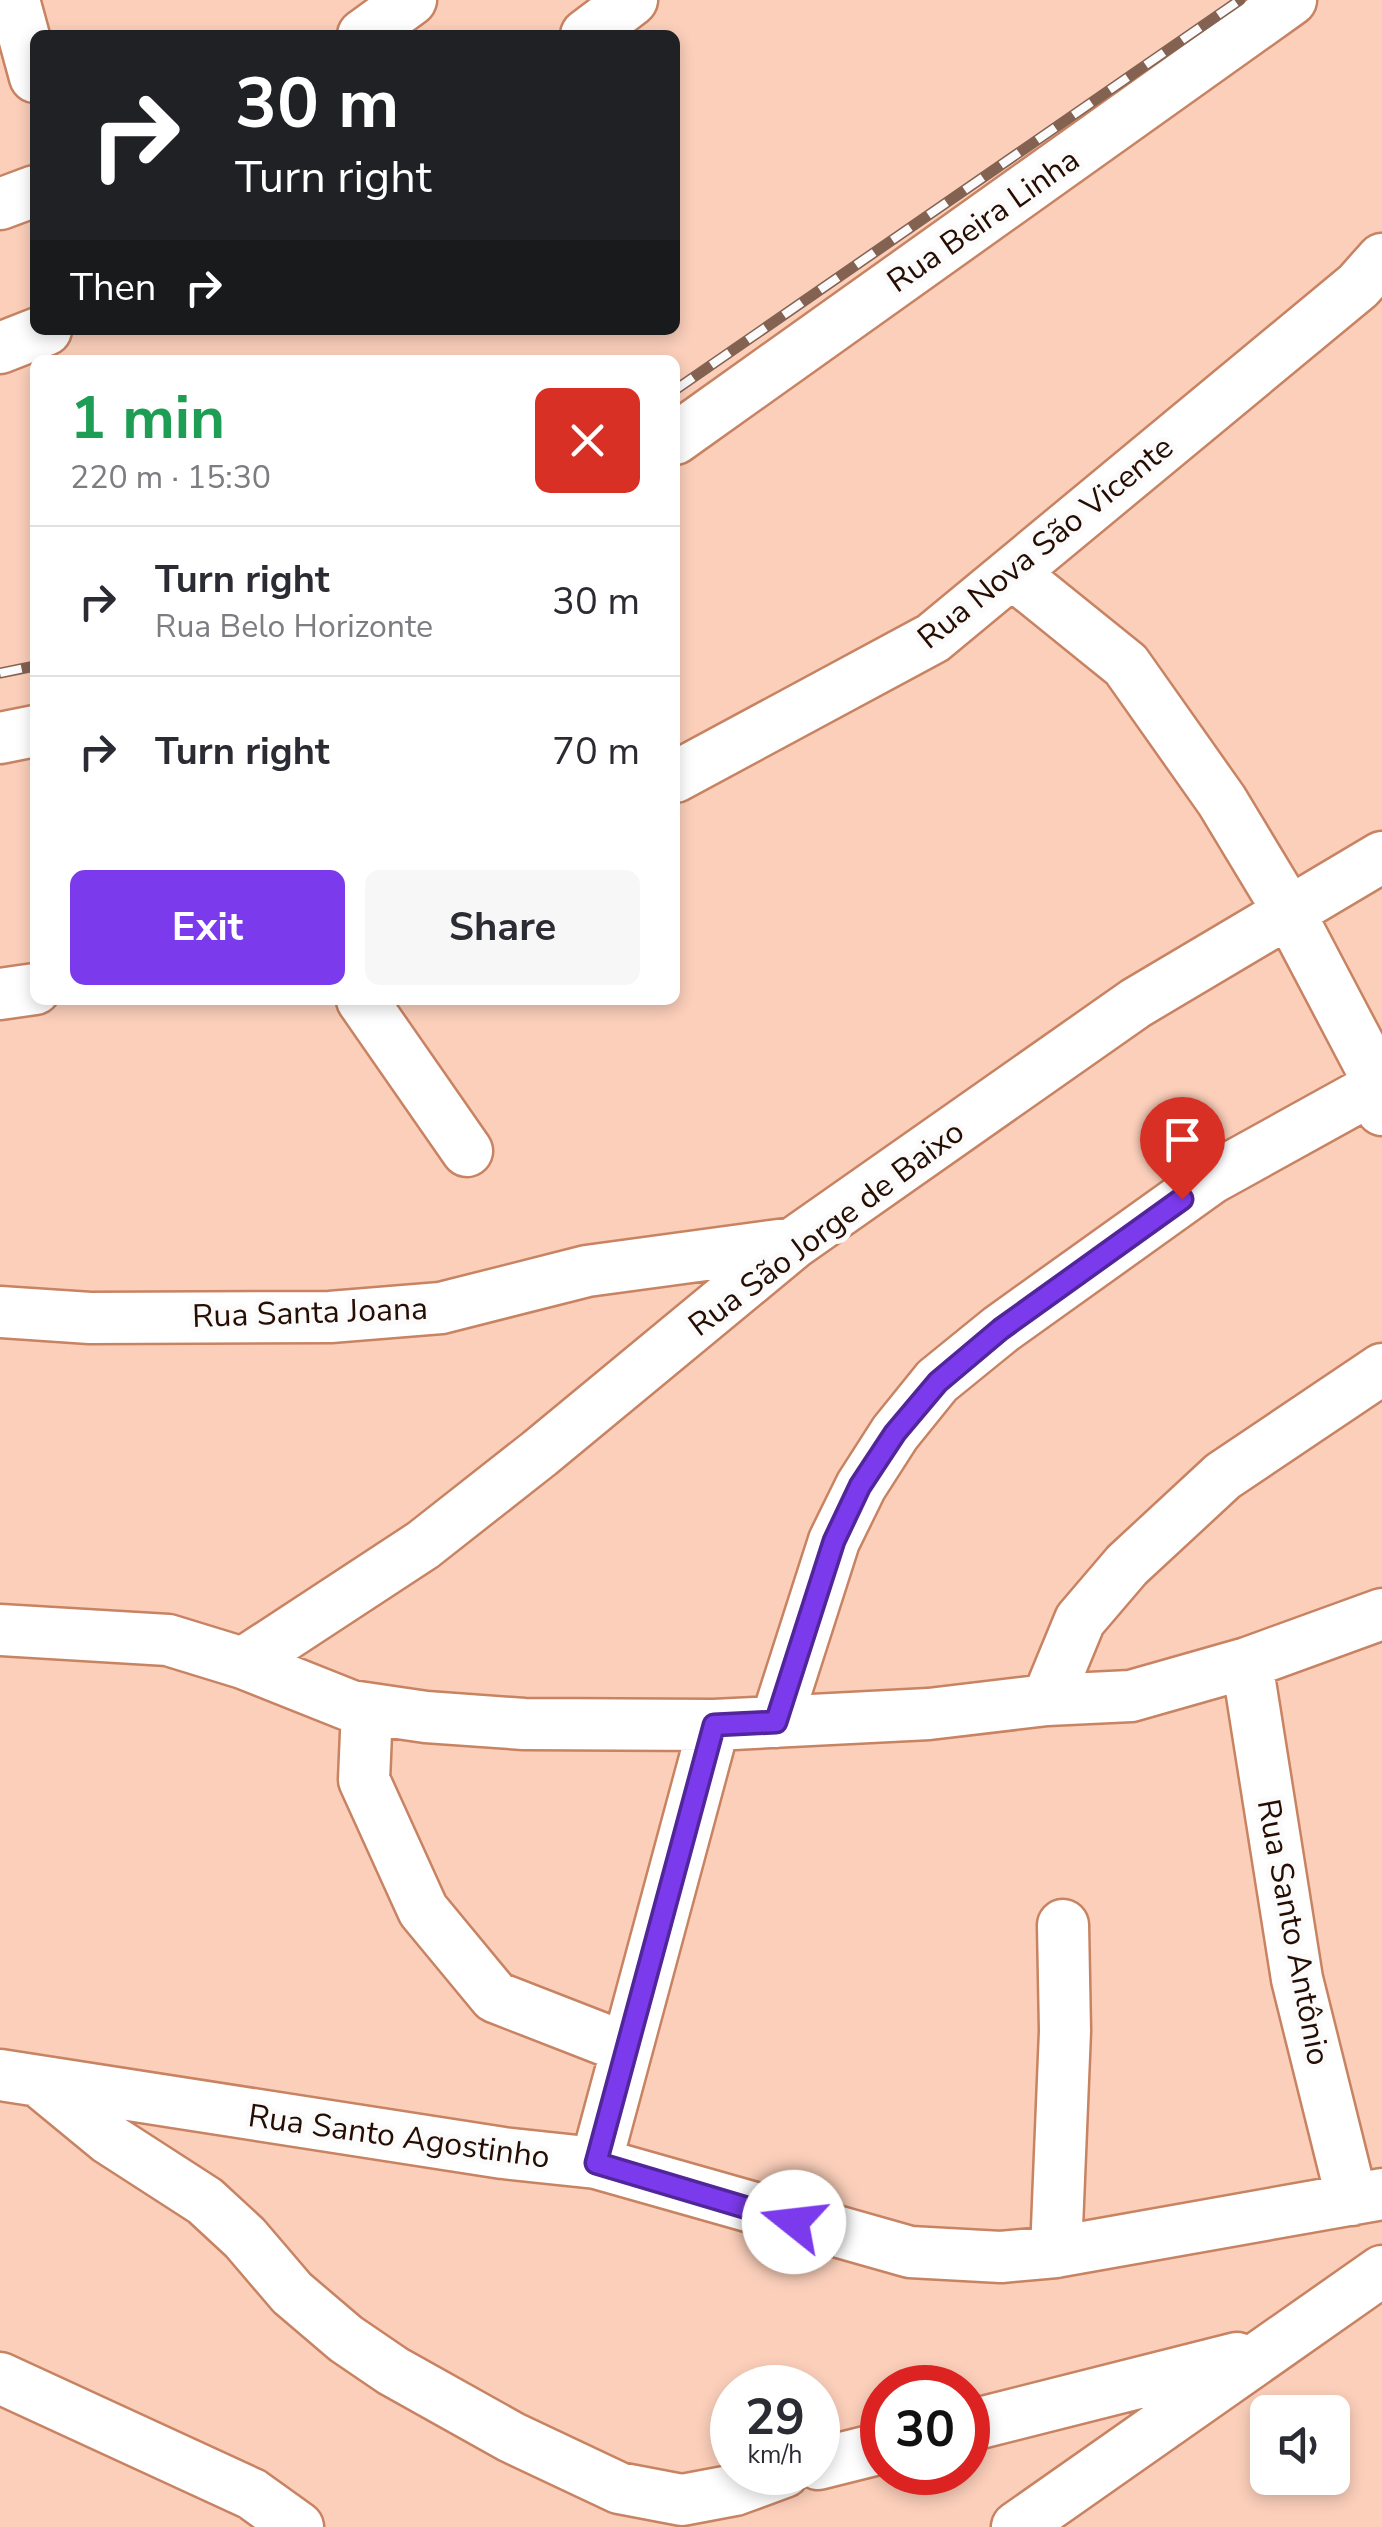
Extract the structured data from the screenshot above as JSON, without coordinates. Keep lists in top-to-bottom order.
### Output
{
  "streets": {
    "street": [
      "Rua Beira Linha",
      "Rua Nova São Vicente",
      "Rua São Jorge de Baixo",
      "Rua Santa Joana",
      "Rua Santo Antônio",
      "Rua Santo Agostinho"
    ]
  },
  "crossings": [
    ["Rua São Jorge de Baixo", "Rua Santa Joana"],
    ["Rua Santo Antônio", "Rua Santo Agostinho"]
  ],
  "page": {
    "turn": ["30 m", "Turn right"],
    "then": "Then",
    "heading": ["1 min", "220 m · 15:30"],
    "list": [
      {
        "name": "Turn right",
        "note": "Rua Belo Horizonte",
        "value": "30 m"
      },
      {
        "name": "Turn right",
        "value": "70 m"
      }
    ],
    "buttons": ["Exit", "Share"],
    "speed": "29 km/h",
    "limit": "30"
  }
}
